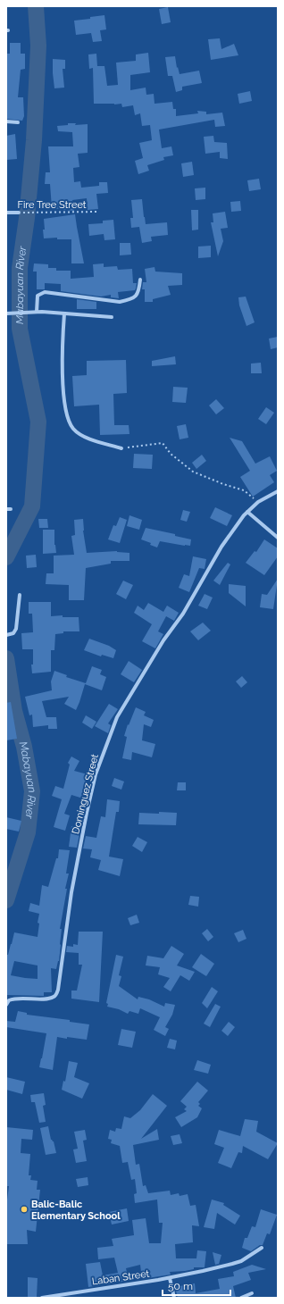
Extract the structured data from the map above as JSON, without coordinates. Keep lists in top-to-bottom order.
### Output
{
  "streets": {
    "street": ["Fire Tree Street", "Dominguez Street", "Laban Street"]
  },
  "water": ["Mabayuan River"],
  "places": ["Balic-Balic Elementary School"],
  "scale_bar": "50 m"
}
